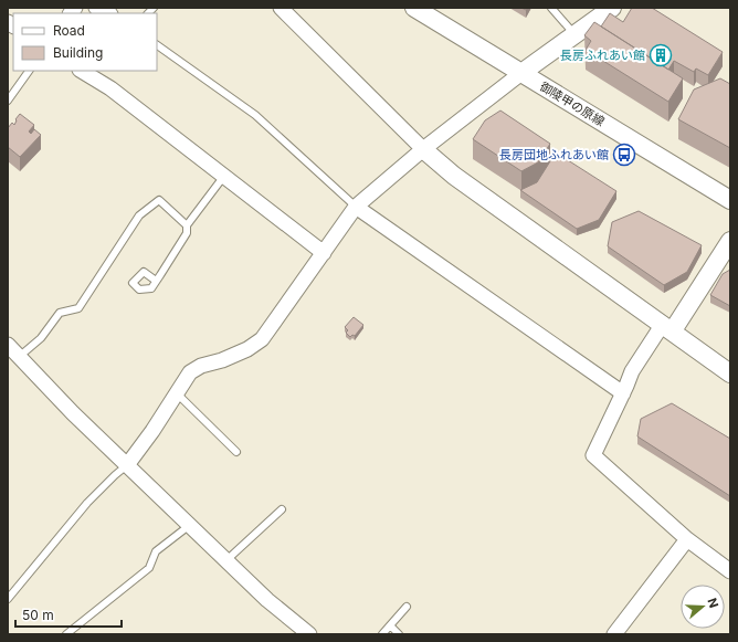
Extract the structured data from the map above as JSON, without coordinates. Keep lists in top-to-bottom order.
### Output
{
  "streets": {
    "street": ["御陵甲の原線"]
  },
  "places": {
    "building": ["長房ふれあい館"],
    "bus stop": ["長房団地ふれあい館"]
  },
  "legend": ["Road", "Building"],
  "scale_bar": "50 m",
  "north": "right"
}
